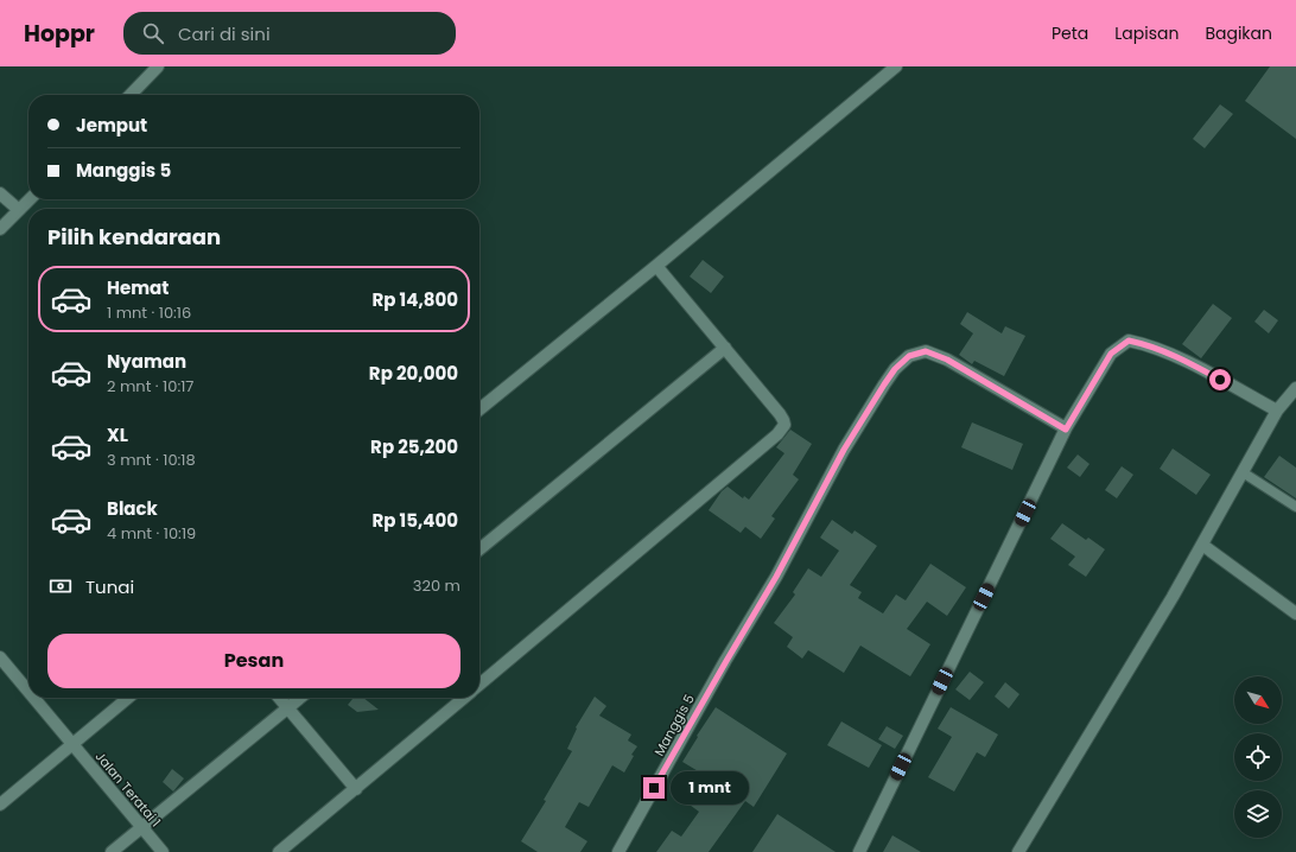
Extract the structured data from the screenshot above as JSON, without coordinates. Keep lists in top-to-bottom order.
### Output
{
  "streets": {
    "street": ["Manggis 5", "Jalan Teratai 1"]
  },
  "north": "bottom right",
  "page": {
    "header": "Hoppr",
    "search": "Cari di sini",
    "nav": ["Peta", "Lapisan", "Bagikan"],
    "banner": ["Jemput", "Manggis 5"],
    "heading": "Pilih kendaraan",
    "list": [
      {
        "name": "Hemat",
        "note": "1 mnt · 10:16",
        "value": "Rp 14,800"
      },
      {
        "name": "Nyaman",
        "note": "2 mnt · 10:17",
        "value": "Rp 20,000"
      },
      {
        "name": "XL",
        "note": "3 mnt · 10:18",
        "value": "Rp 25,200"
      },
      {
        "name": "Black",
        "note": "4 mnt · 10:19",
        "value": "Rp 15,400"
      }
    ],
    "pay": ["Tunai", "320 m"],
    "buttons": "Pesan",
    "bubble": "1 mnt"
  }
}
